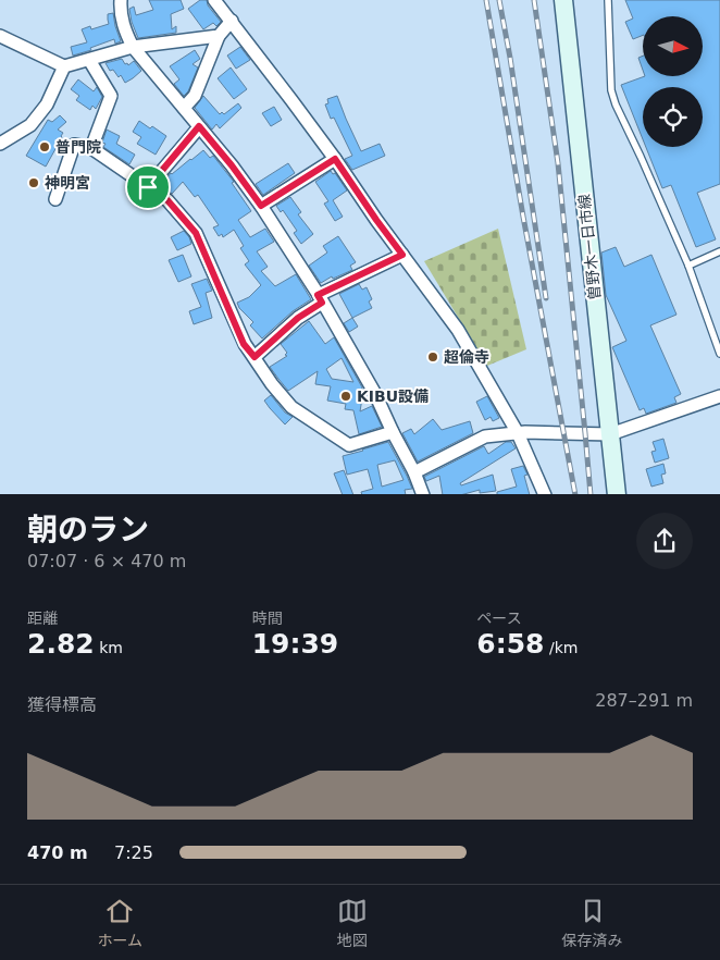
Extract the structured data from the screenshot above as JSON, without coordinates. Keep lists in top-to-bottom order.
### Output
{
  "streets": {
    "main road": ["曽野木一日市線"]
  },
  "places": [
    "普門院",
    "神明宮",
    "超倫寺",
    "KIBU設備"
  ],
  "north": "right",
  "page": {
    "heading": ["朝のラン", "07:07 · 6 × 470 m"],
    "stats": [
      ["距離", "2.82 km"],
      ["時間", "19:39"],
      ["ペース", "6:58 /km"]
    ],
    "chart": ["獲得標高", "287–291 m"],
    "list": [
      {
        "name": "470 m",
        "note": "7:25"
      }
    ],
    "tabs": ["ホーム", "地図", "保存済み"]
  }
}
